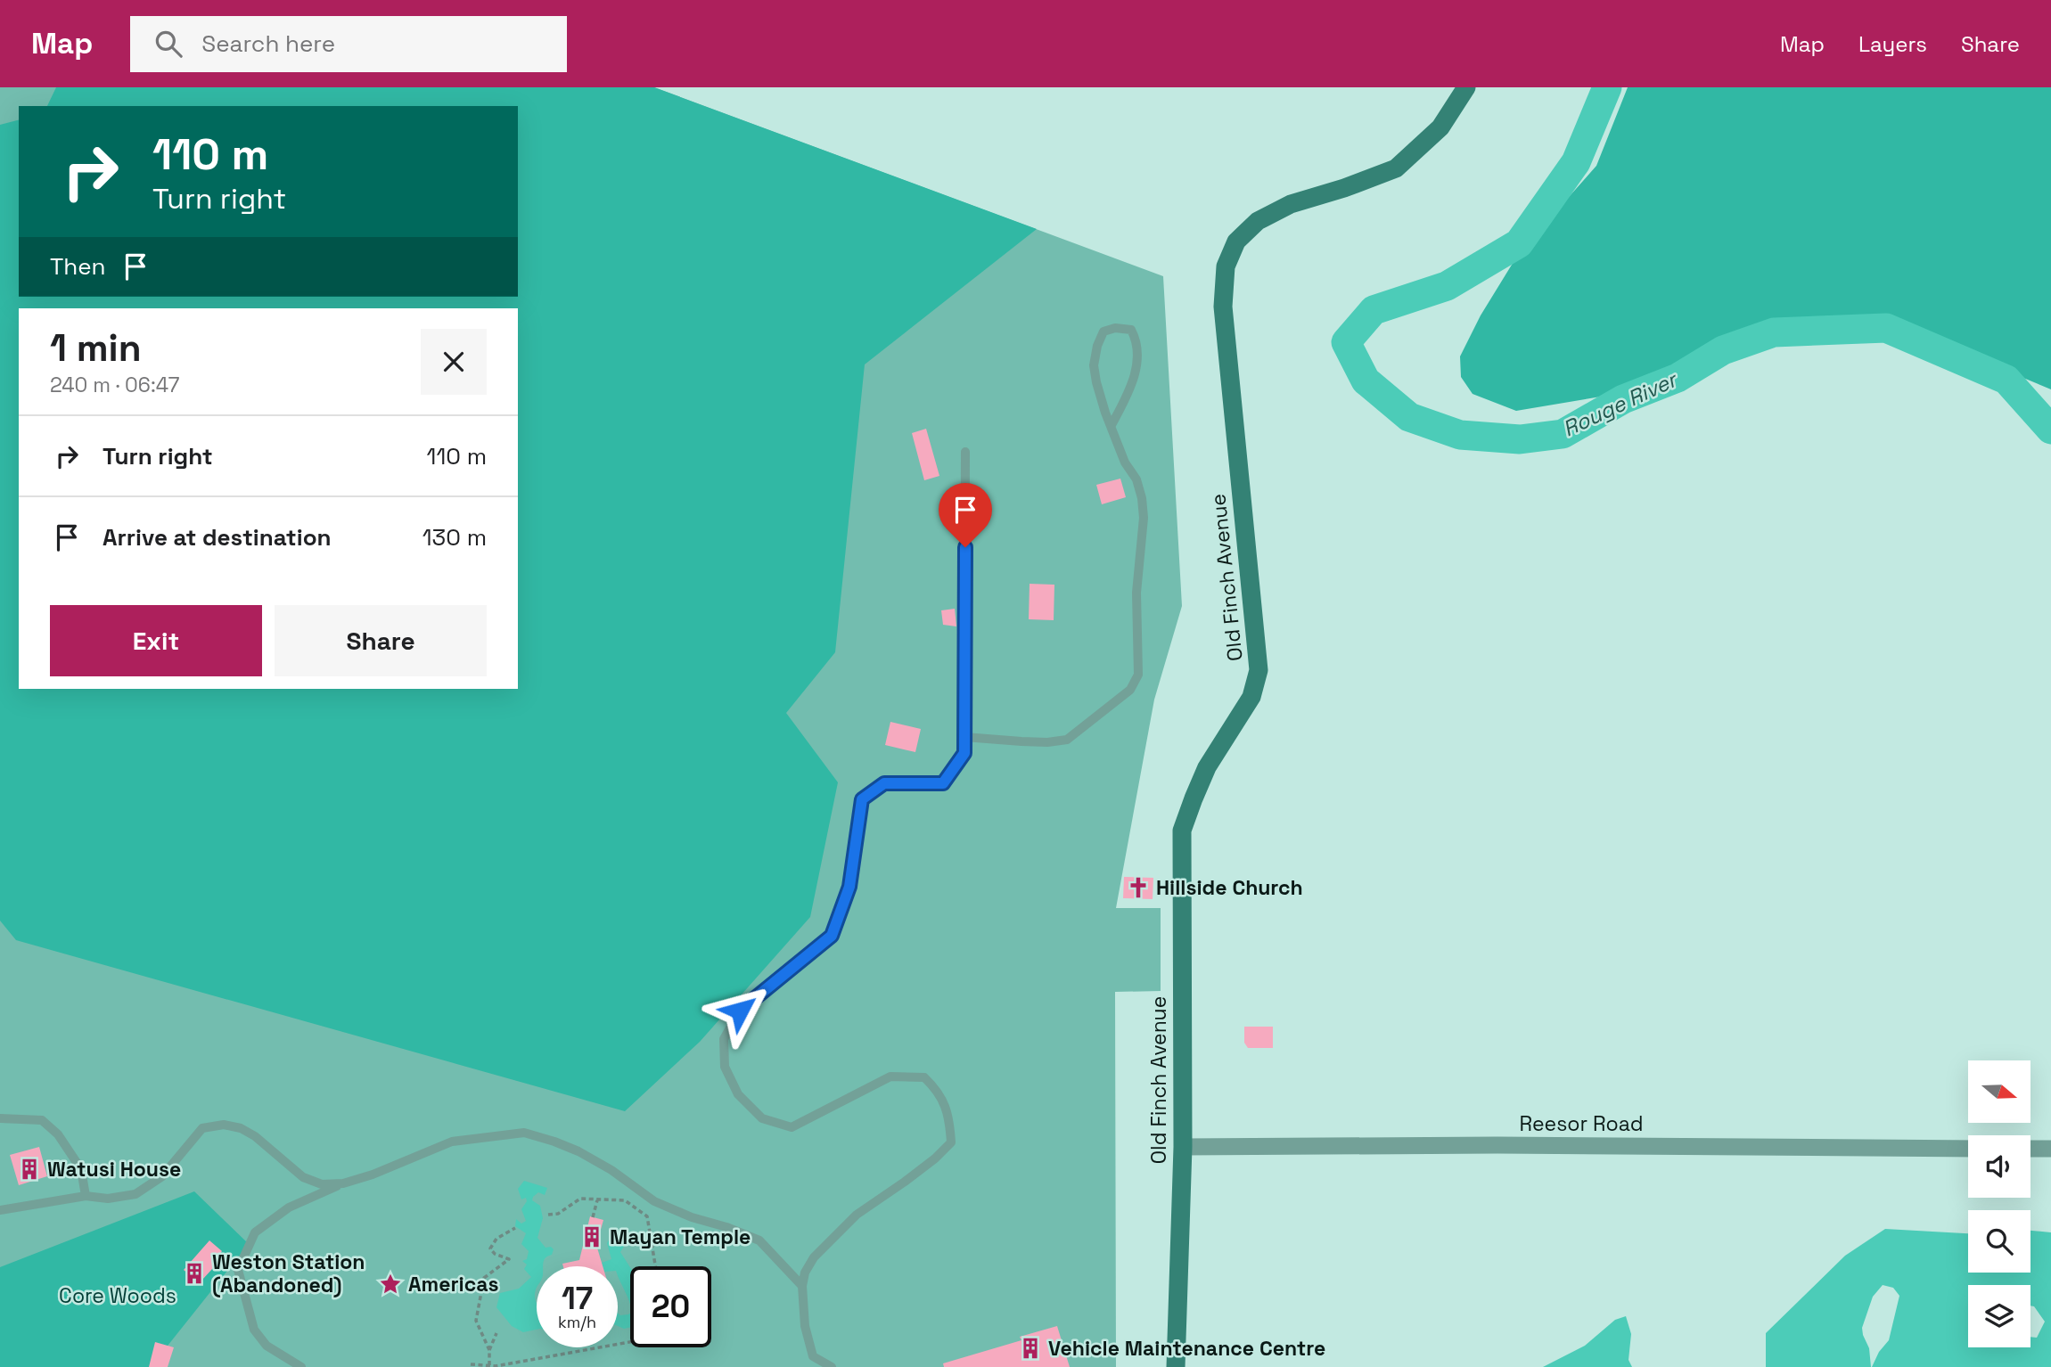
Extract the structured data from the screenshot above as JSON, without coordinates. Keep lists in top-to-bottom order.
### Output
{
  "streets": {
    "street": ["Old Finch Avenue", "Reesor Road"]
  },
  "crossings": [
    ["Old Finch Avenue", "Reesor Road"]
  ],
  "water": ["Rouge River"],
  "parks": ["Core Woods"],
  "places": {
    "church": ["Hillside Church"],
    "building": [
      "Watusi House",
      "Mayan Temple",
      "Weston Station (Abandoned)",
      "Vehicle Maintenance Centre"
    ],
    "place": ["Americas"]
  },
  "north": "right",
  "page": {
    "header": "Map",
    "search": "Search here",
    "nav": ["Map", "Layers", "Share"],
    "turn": ["110 m", "Turn right"],
    "then": "Then",
    "heading": ["1 min", "240 m · 06:47"],
    "list": [
      {
        "name": "Turn right",
        "value": "110 m"
      },
      {
        "name": "Arrive at destination",
        "value": "130 m"
      }
    ],
    "buttons": ["Exit", "Share"],
    "speed": "17 km/h",
    "limit": "20"
  }
}
